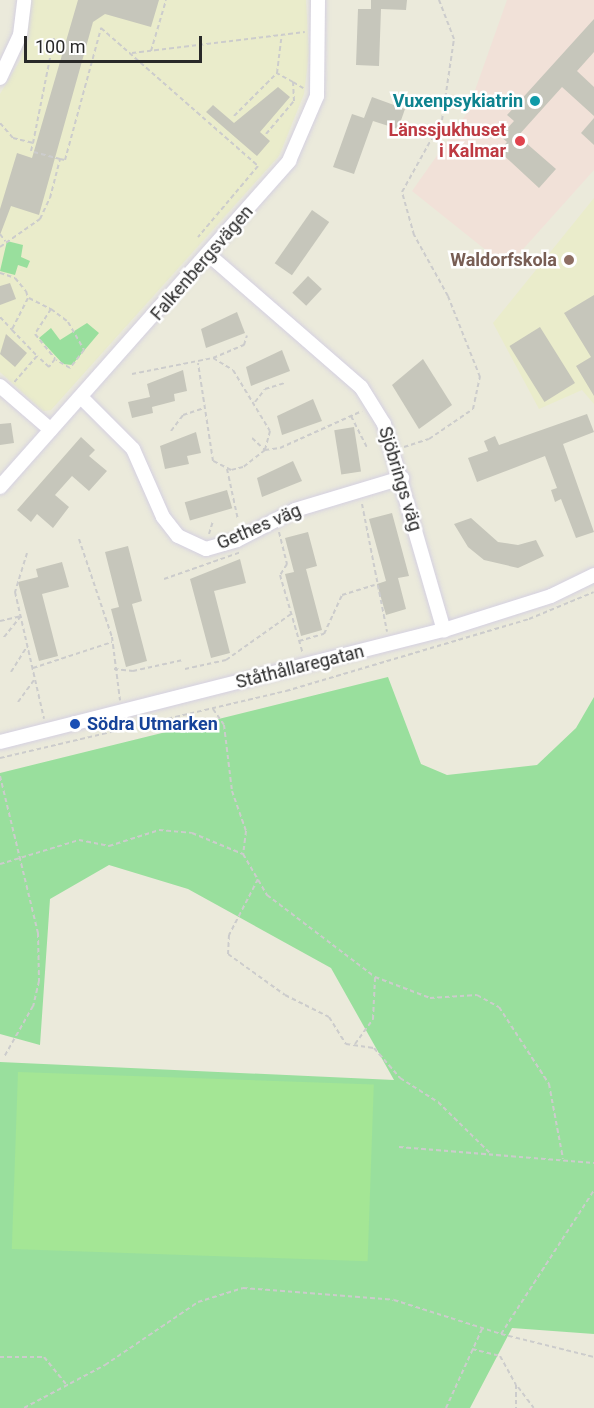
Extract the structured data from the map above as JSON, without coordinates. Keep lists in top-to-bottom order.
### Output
{
  "streets": {
    "street": [
      "Falkenbergsvägen",
      "Sjöbrings väg",
      "Gethes väg",
      "Ståthållaregatan"
    ]
  },
  "crossings": [
    ["Falkenbergsvägen", "Sjöbrings väg"],
    ["Falkenbergsvägen", "Gethes väg"],
    ["Sjöbrings väg", "Gethes väg"],
    ["Sjöbrings väg", "Ståthållaregatan"]
  ],
  "places": [
    "Vuxenpsykiatrin",
    "Länssjukhuset i Kalmar",
    "Waldorfskola",
    "Södra Utmarken"
  ],
  "scale_bar": "100 m"
}
